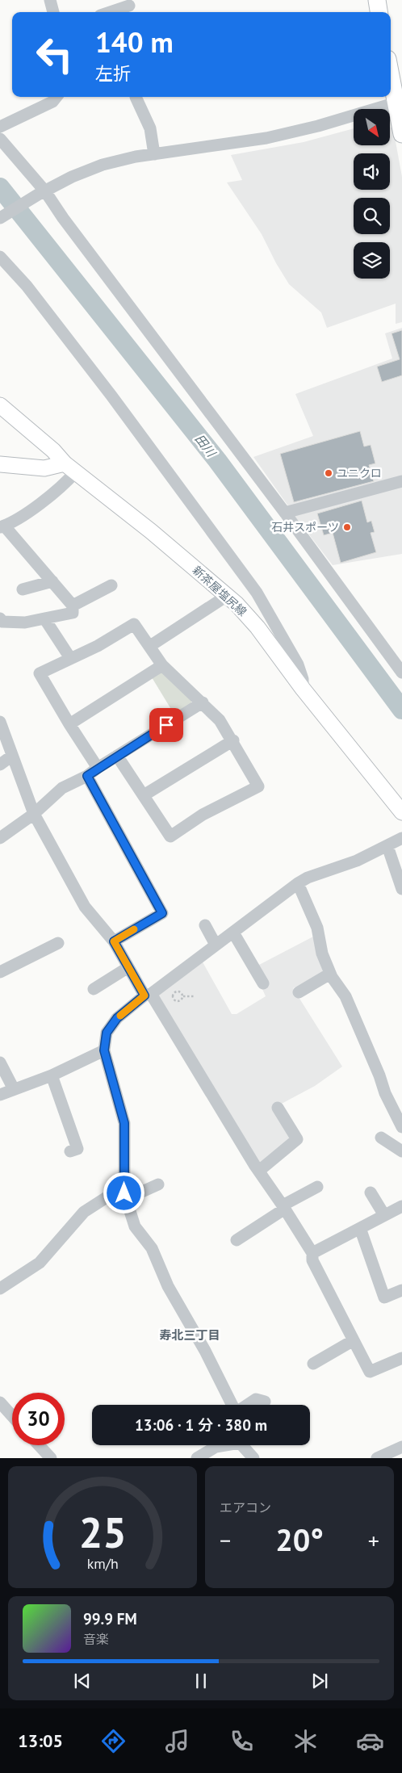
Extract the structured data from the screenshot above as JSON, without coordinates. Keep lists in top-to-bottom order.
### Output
{
  "streets": {
    "main road": ["新茶屋塩尻線"]
  },
  "districts": ["寿北三丁目"],
  "water": ["田川"],
  "places": ["ユニクロ", "石井スポーツ"],
  "north": "bottom right",
  "page": {
    "turn": ["140 m", "左折"],
    "limit": "30",
    "trip": "13:06 · 1 分 · 380 m",
    "tile": "エアコン",
    "heat": ["−", "20°", "+"],
    "song": ["99.9 FM", "音楽"],
    "tabs": "13:05",
    "gauge": ["25", "km/h"]
  }
}
